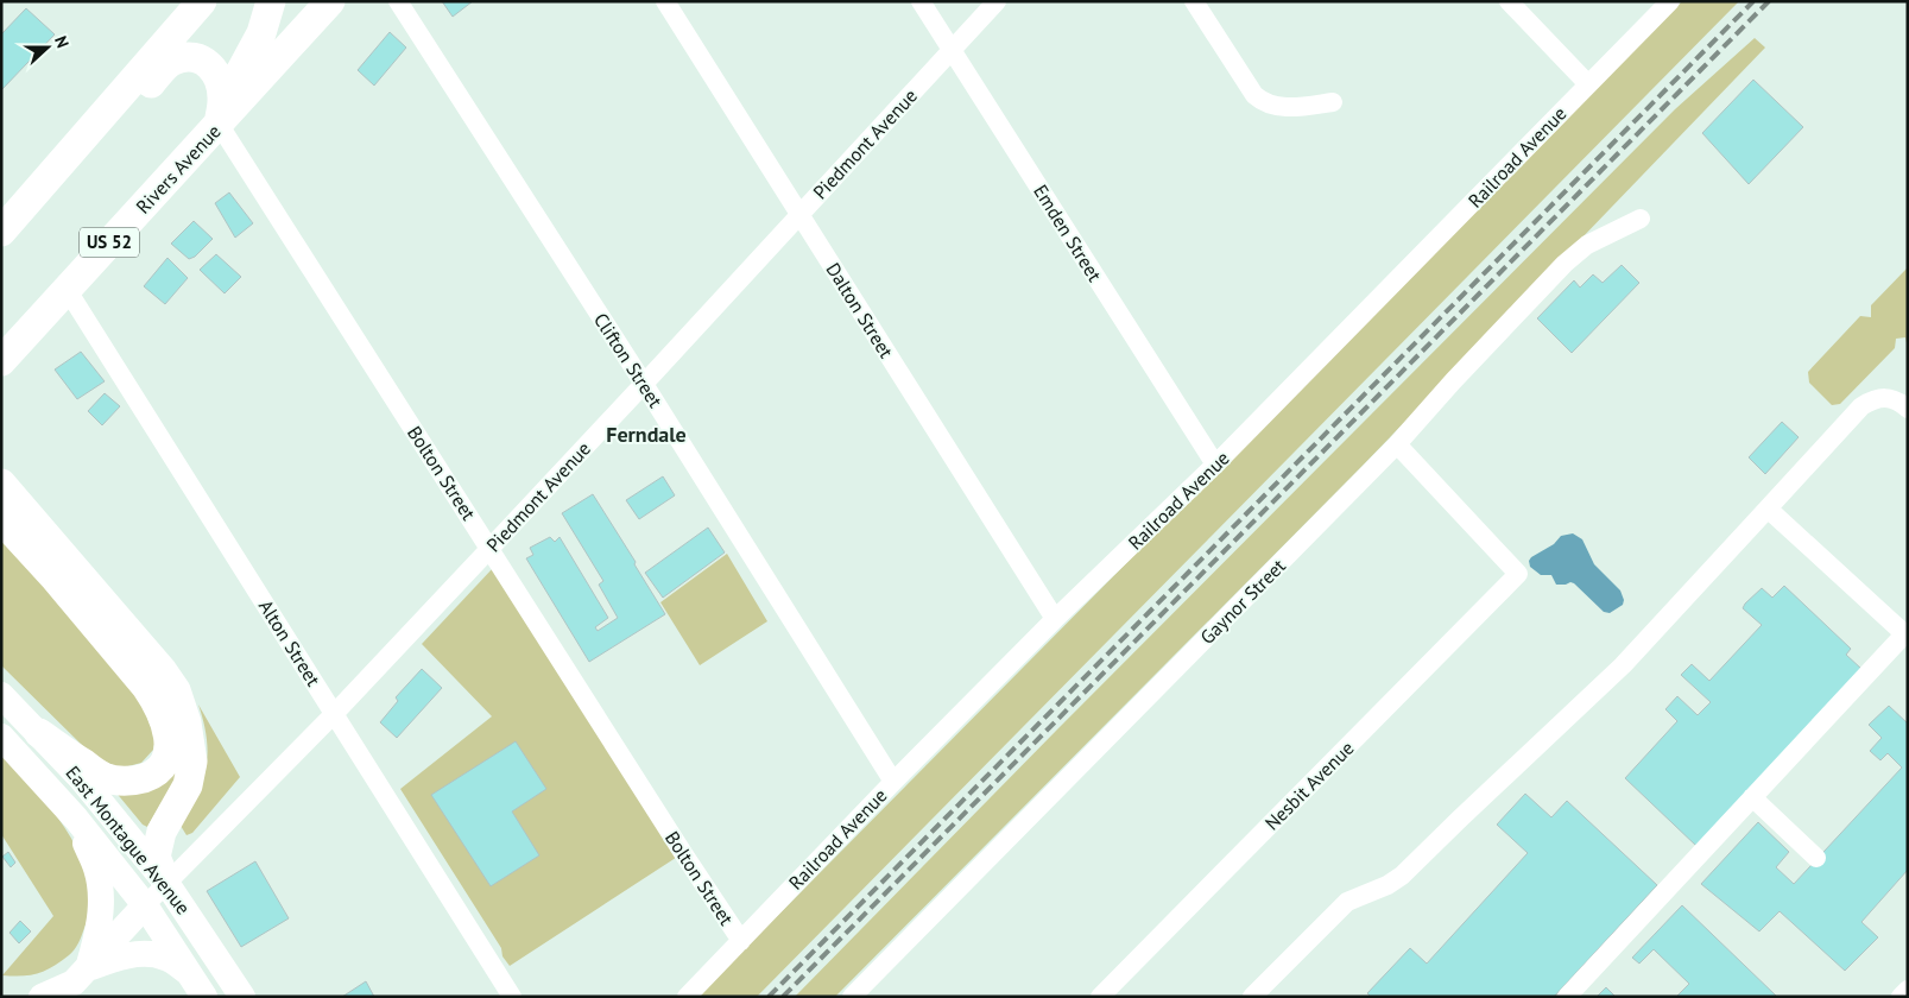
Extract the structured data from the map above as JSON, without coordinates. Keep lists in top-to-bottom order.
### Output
{
  "streets": {
    "main road": ["Rivers Avenue", "US 52", "East Montague Avenue"],
    "street": [
      "Piedmont Avenue",
      "Railroad Avenue",
      "Emden Street",
      "Dalton Street",
      "Clifton Street",
      "Bolton Street",
      "Gaynor Street",
      "Alton Street",
      "Nesbit Avenue"
    ]
  },
  "crossings": [
    ["Piedmont Avenue", "Emden Street"],
    ["Piedmont Avenue", "Dalton Street"],
    ["Piedmont Avenue", "Clifton Street"],
    ["Piedmont Avenue", "Bolton Street"],
    ["Piedmont Avenue", "Alton Street"],
    ["Piedmont Avenue", "East Montague Avenue"],
    ["Railroad Avenue", "Emden Street"],
    ["Railroad Avenue", "Dalton Street"],
    ["Railroad Avenue", "Clifton Street"],
    ["Railroad Avenue", "Bolton Street"],
    ["Rivers Avenue", "Bolton Street"],
    ["Rivers Avenue", "Alton Street"],
    ["Gaynor Street", "Nesbit Avenue"]
  ],
  "districts": ["Ferndale"],
  "north": "right"
}
